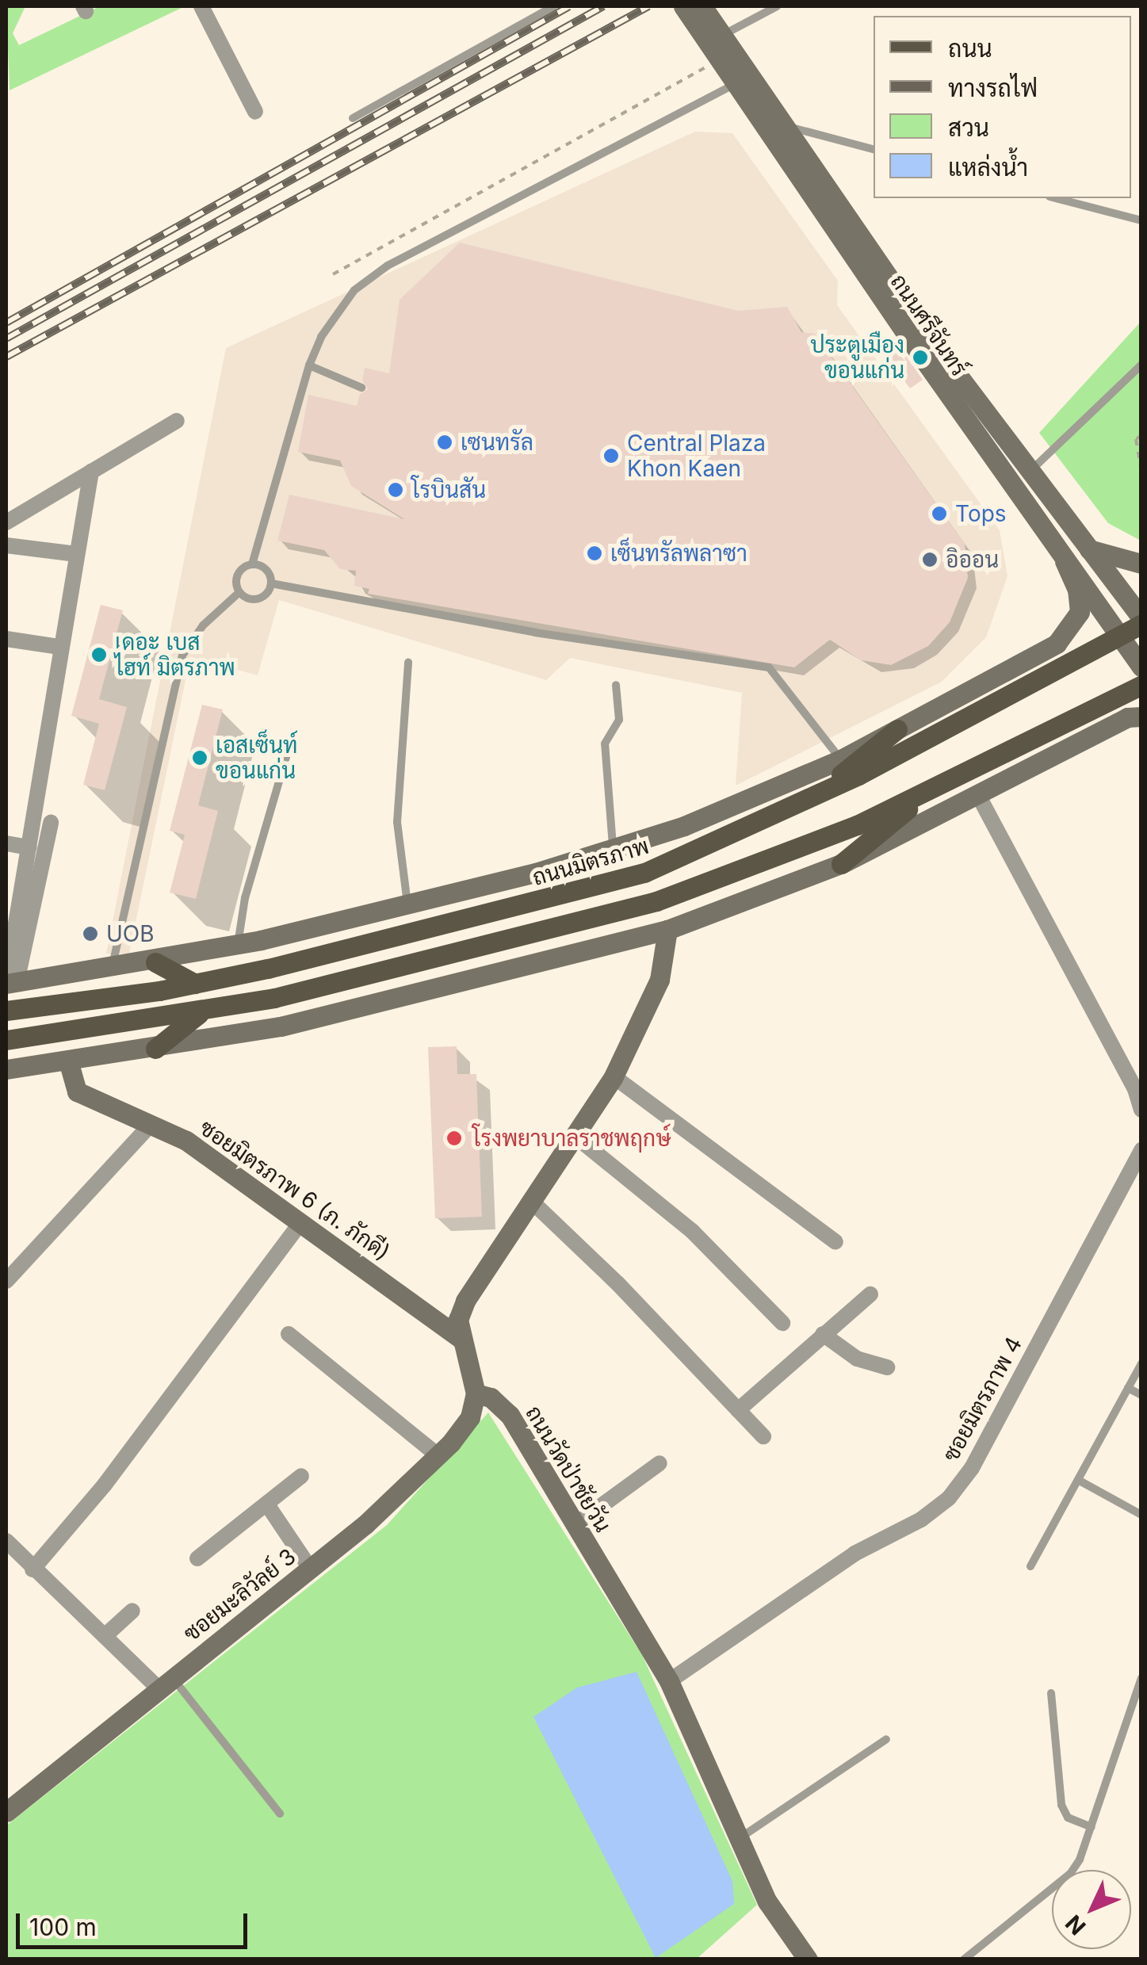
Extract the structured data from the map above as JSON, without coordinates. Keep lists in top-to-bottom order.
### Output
{
  "streets": {
    "main road": [
      "ถนนศรีจันทร์",
      "ถนนมิตรภาพ",
      "ซอยมิตรภาพ 6 (ภ. ภักดี)",
      "ถนนวัดป่าชัยวัน",
      "ซอยมะลิวัลย์ 3"
    ],
    "street": ["ซอยมิตรภาพ 4"]
  },
  "crossings": [
    ["ถนนศรีจันทร์", "ถนนมิตรภาพ"],
    ["ซอยมิตรภาพ 4", "ถนนวัดป่าชัยวัน"],
    ["ถนนวัดป่าชัยวัน", "ซอยมะลิวัลย์ 3"]
  ],
  "places": [
    "ประตูเมือง ขอนแก่น",
    "เซนทรัล",
    "Central Plaza Khon Kaen",
    "โรบินสัน",
    "Tops",
    "เซ็นทรัลพลาซา",
    "อิออน",
    "เดอะ เบส ไฮท์ มิตรภาพ",
    "เอสเซ็นท์ ขอนแก่น",
    "UOB",
    "โรงพยาบาลราชพฤกษ์"
  ],
  "legend": [
    "ถนน",
    "ทางรถไฟ",
    "สวน",
    "แหล่งน้ำ"
  ],
  "scale_bar": "100 m",
  "north": "bottom left"
}
